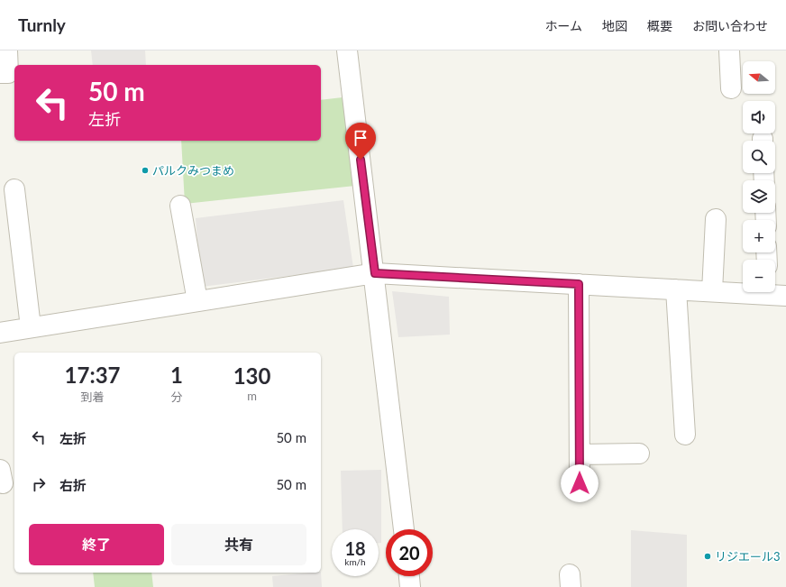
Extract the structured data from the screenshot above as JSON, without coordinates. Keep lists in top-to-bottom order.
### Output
{
  "places": ["パルクみつまめ", "リジエール3"],
  "north": "left",
  "page": {
    "header": "Turnly",
    "nav": [
      "ホーム",
      "地図",
      "概要",
      "お問い合わせ"
    ],
    "map_buttons": ["+", "−"],
    "turn": ["50 m", "左折"],
    "eta": [
      "17:37",
      "到着",
      "1",
      "分",
      "130",
      "m"
    ],
    "list": [
      {
        "name": "左折",
        "value": "50 m"
      },
      {
        "name": "右折",
        "value": "50 m"
      }
    ],
    "buttons": ["終了", "共有"],
    "speed": "18 km/h",
    "limit": "20"
  }
}
